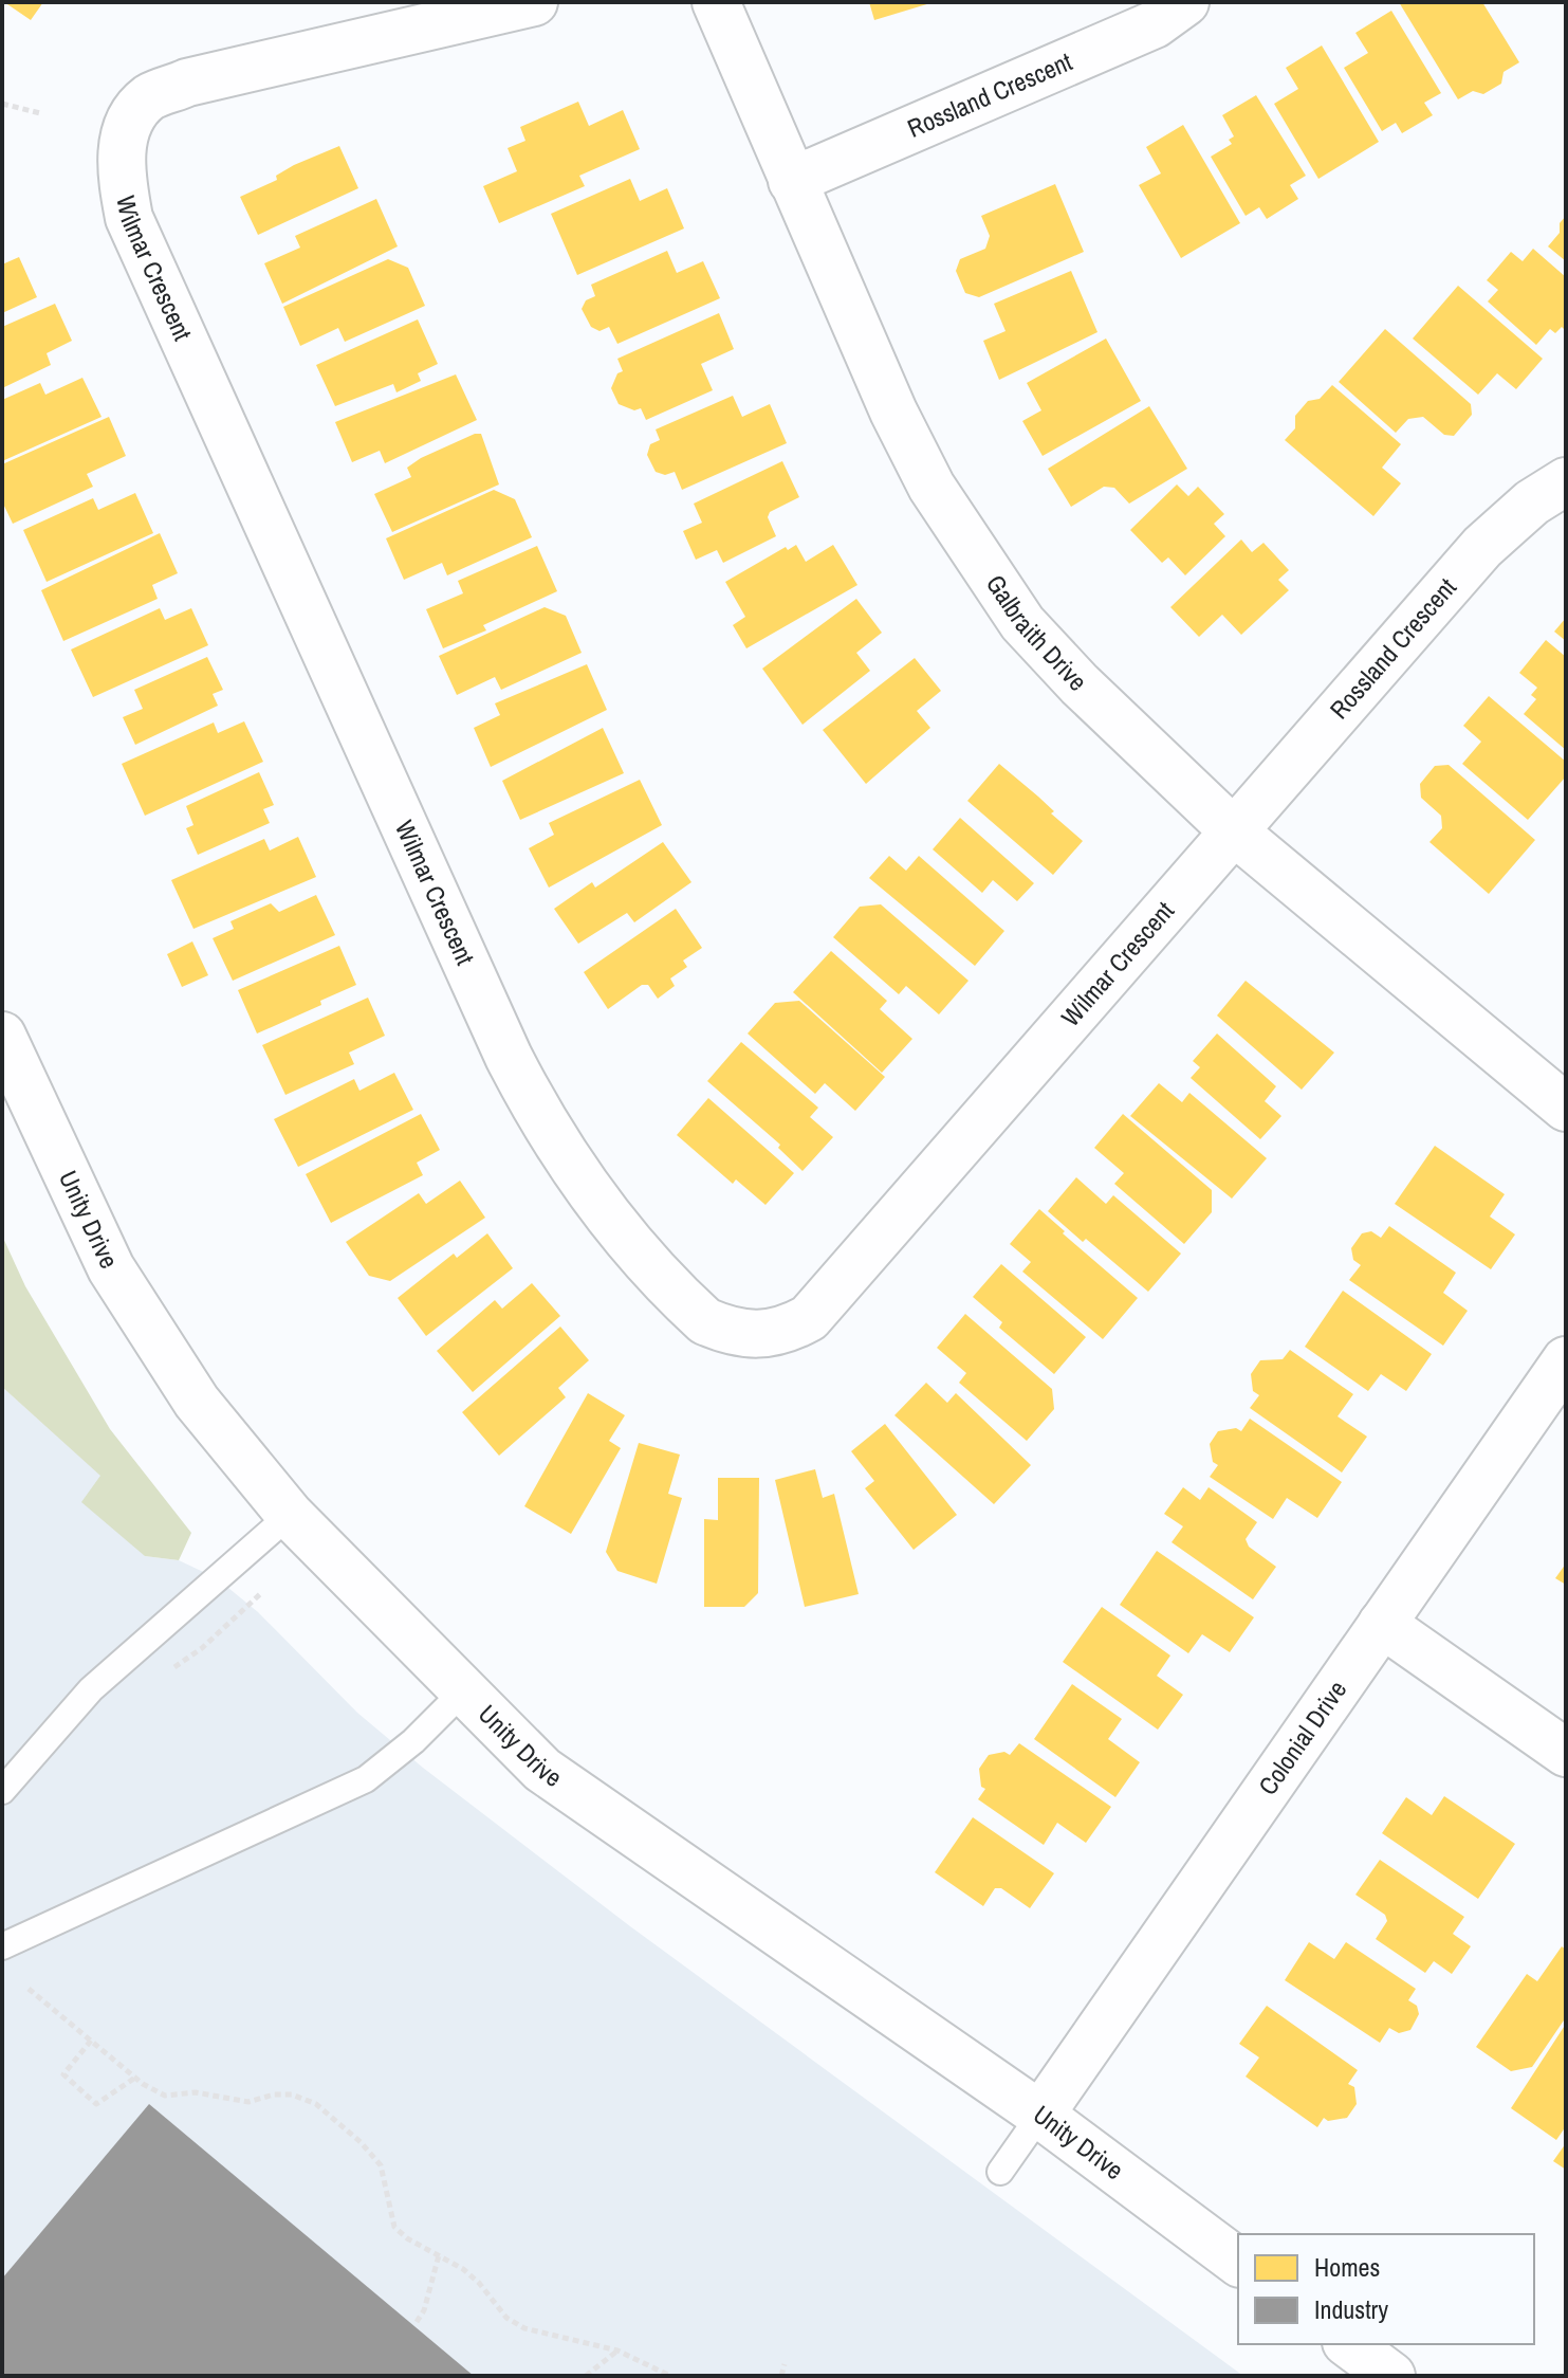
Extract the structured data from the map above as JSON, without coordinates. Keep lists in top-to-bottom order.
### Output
{
  "streets": {
    "street": [
      "Rossland Crescent",
      "Wilmar Crescent",
      "Galbraith Drive",
      "Unity Drive",
      "Colonial Drive"
    ]
  },
  "crossings": [
    ["Rossland Crescent", "Wilmar Crescent"],
    ["Rossland Crescent", "Galbraith Drive"],
    ["Wilmar Crescent", "Galbraith Drive"],
    ["Unity Drive", "Colonial Drive"]
  ],
  "legend": ["Homes", "Industry"]
}
